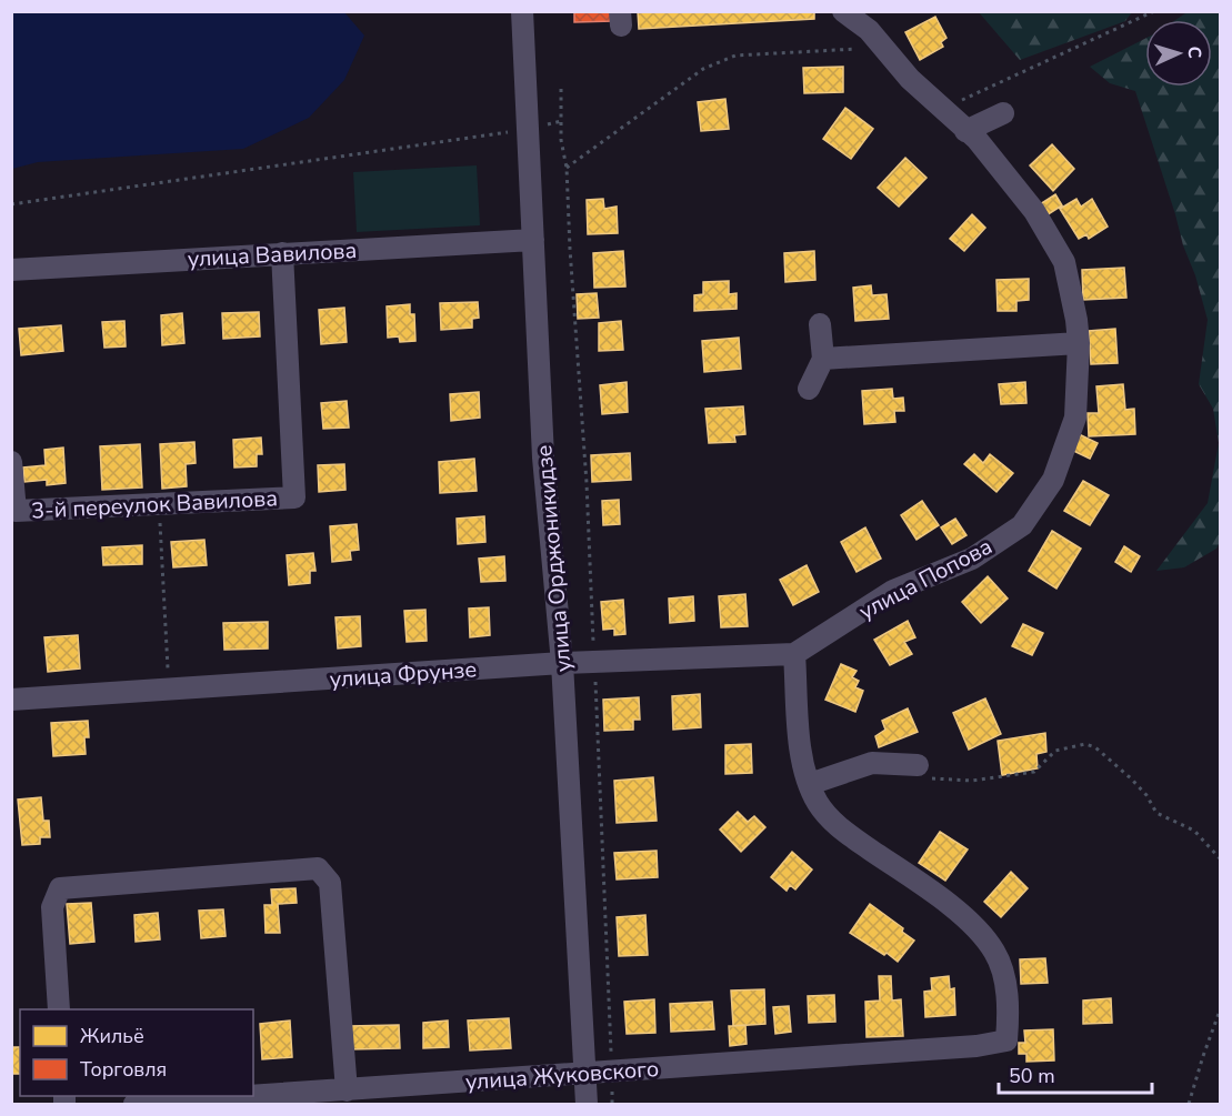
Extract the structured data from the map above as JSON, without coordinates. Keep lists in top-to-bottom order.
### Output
{
  "streets": {
    "street": [
      "улица Вавилова",
      "3-й переулок Вавилова",
      "улица Орджоникидзе",
      "улица Попова",
      "улица Фрунзе",
      "улица Жуковского"
    ]
  },
  "crossings": [
    ["улица Вавилова", "3-й переулок Вавилова"],
    ["улица Вавилова", "улица Орджоникидзе"],
    ["улица Орджоникидзе", "улица Фрунзе"],
    ["улица Орджоникидзе", "улица Жуковского"],
    ["улица Попова", "улица Фрунзе"]
  ],
  "legend": ["Жильё", "Торговля"],
  "scale_bar": "50 m",
  "north": "right"
}
